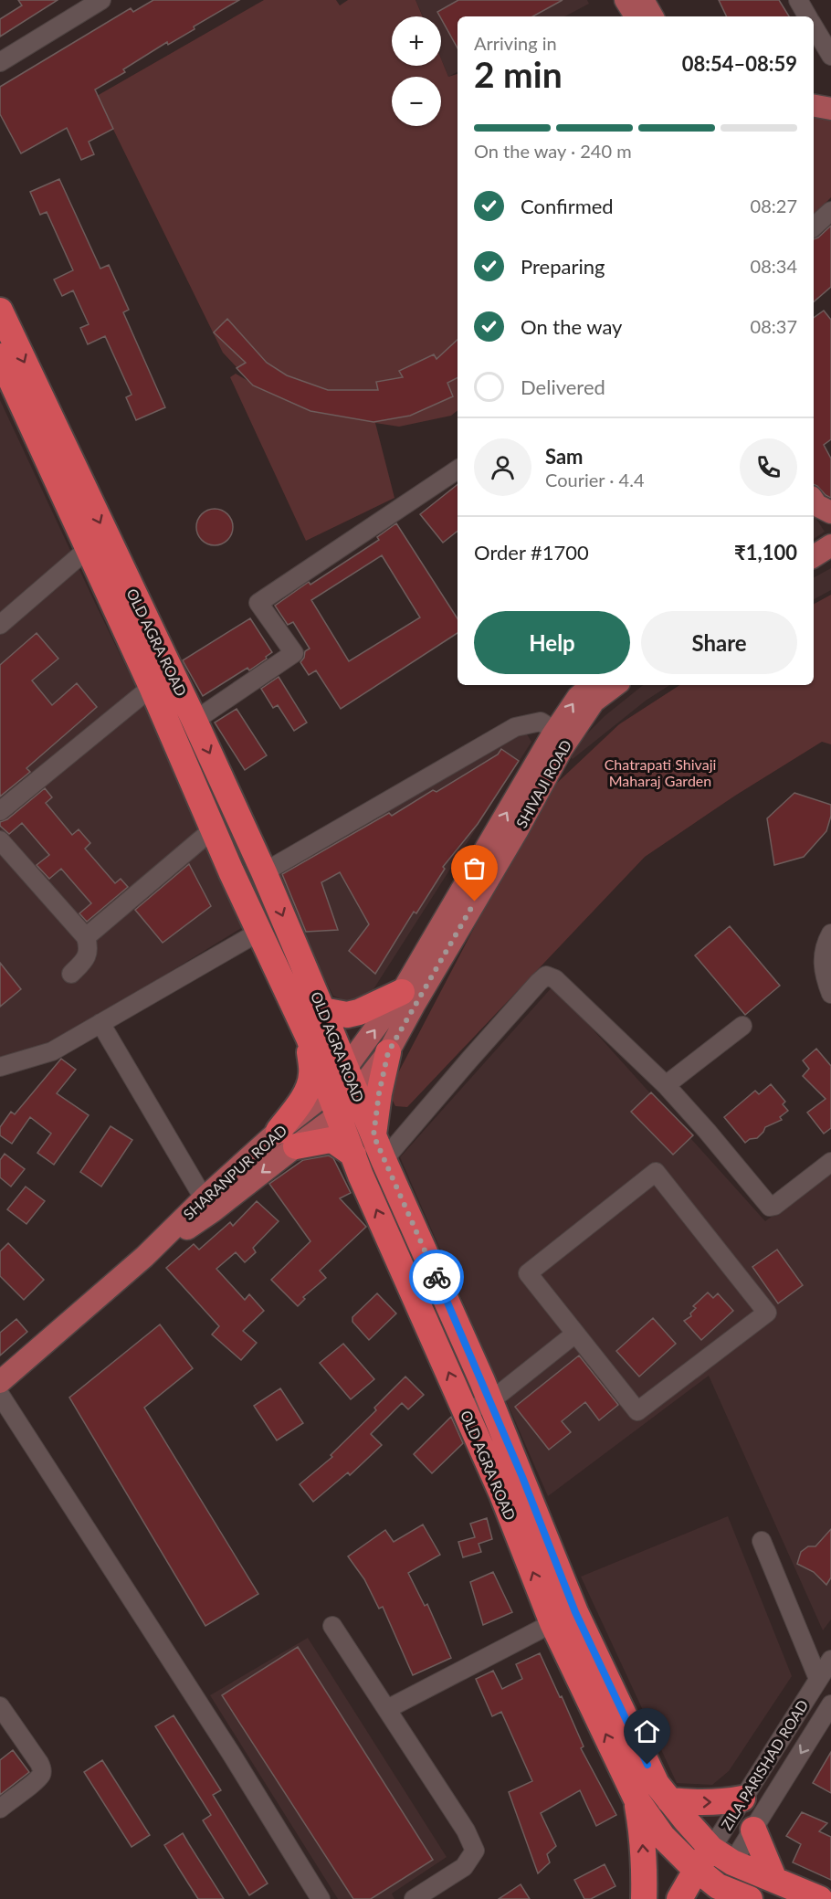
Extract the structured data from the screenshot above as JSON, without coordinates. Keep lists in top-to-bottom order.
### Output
{
  "streets": {
    "highway": ["OLD AGRA ROAD"],
    "main road": ["SHIVAJI ROAD", "SHARANPUR ROAD"],
    "street": ["ZILA PARISHAD ROAD"]
  },
  "crossings": [
    ["OLD AGRA ROAD", "SHIVAJI ROAD"],
    ["OLD AGRA ROAD", "SHARANPUR ROAD"],
    ["OLD AGRA ROAD", "ZILA PARISHAD ROAD"],
    ["SHIVAJI ROAD", "SHARANPUR ROAD"]
  ],
  "parks": ["Chatrapati Shivaji Maharaj Garden"],
  "page": {
    "map_buttons": ["+", "−"],
    "heading": ["2 min", "Arriving in", "08:54–08:59"],
    "panel": [
      "Sam",
      "Courier · 4.4",
      "Order #1700",
      "₹1,100"
    ],
    "bar": "On the way · 240 m",
    "list": [
      ["Confirmed", "08:27"],
      ["Preparing", "08:34"],
      ["On the way", "08:37"],
      "Delivered"
    ],
    "buttons": ["Help", "Share"]
  }
}
